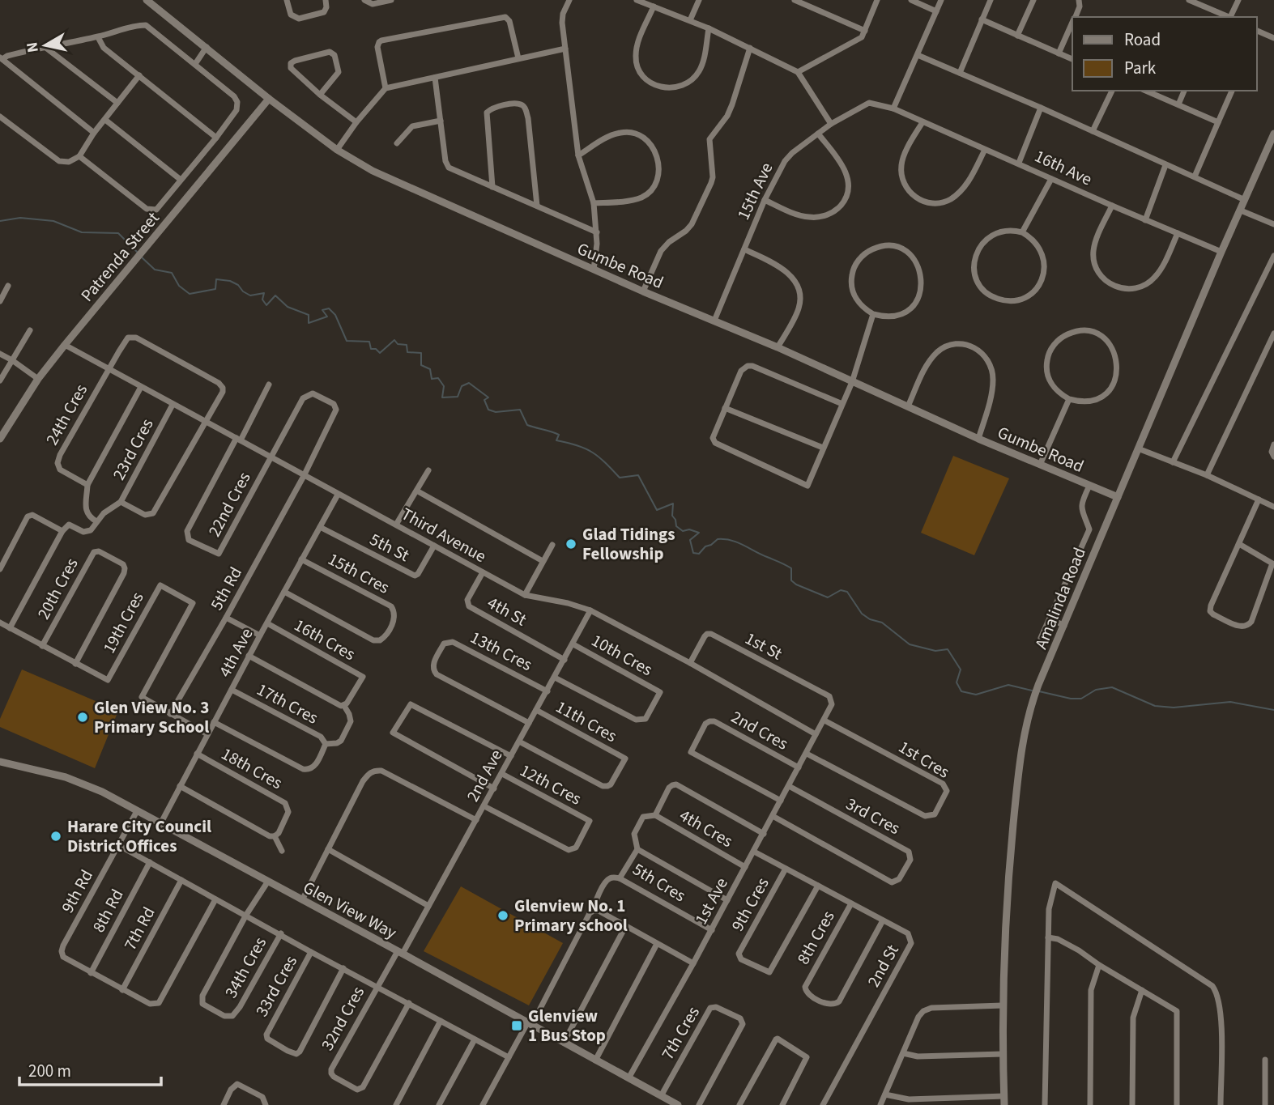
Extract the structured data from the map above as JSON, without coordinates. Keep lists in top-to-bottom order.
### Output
{
  "streets": {
    "street": [
      "16th Ave",
      "15th Ave",
      "Patrenda Street",
      "Gumbe Road",
      "24th Cres",
      "23rd Cres",
      "22nd Cres",
      "Third Avenue",
      "5th St",
      "15th Cres",
      "20th Cres",
      "5th Rd",
      "Amalinda Road",
      "4th St",
      "19th Cres",
      "16th Cres",
      "1st St",
      "13th Cres",
      "4th Ave",
      "10th Cres",
      "17th Cres",
      "11th Cres",
      "2nd Cres",
      "1st Cres",
      "18th Cres",
      "2nd Ave",
      "12th Cres",
      "3rd Cres",
      "4th Cres",
      "5th Cres",
      "9th Rd",
      "1st Ave",
      "9th Cres",
      "Glen View Way",
      "8th Rd",
      "7th Rd",
      "8th Cres",
      "2nd St",
      "34th Cres",
      "33rd Cres",
      "32nd Cres",
      "7th Cres"
    ]
  },
  "crossings": [
    ["16th Ave", "15th Ave"],
    ["16th Ave", "Amalinda Road"],
    ["15th Ave", "Gumbe Road"],
    ["Patrenda Street", "Gumbe Road"],
    ["Patrenda Street", "Third Avenue"],
    ["Gumbe Road", "Amalinda Road"],
    ["24th Cres", "23rd Cres"],
    ["24th Cres", "Third Avenue"],
    ["23rd Cres", "Third Avenue"],
    ["22nd Cres", "Third Avenue"],
    ["22nd Cres", "5th Rd"],
    ["Third Avenue", "5th St"],
    ["Third Avenue", "5th Rd"],
    ["Third Avenue", "4th St"],
    ["Third Avenue", "1st St"],
    ["Third Avenue", "4th Ave"],
    ["Third Avenue", "2nd Ave"],
    ["Third Avenue", "1st Ave"],
    ["5th St", "4th Ave"],
    ["15th Cres", "4th Ave"],
    ["20th Cres", "19th Cres"],
    ["5th Rd", "19th Cres"],
    ["4th St", "2nd Ave"],
    ["16th Cres", "4th Ave"],
    ["1st St", "1st Ave"],
    ["13th Cres", "2nd Ave"],
    ["4th Ave", "17th Cres"],
    ["4th Ave", "18th Cres"],
    ["4th Ave", "Glen View Way"],
    ["10th Cres", "2nd Ave"],
    ["11th Cres", "2nd Ave"],
    ["2nd Cres", "1st Ave"],
    ["1st Cres", "1st Ave"],
    ["2nd Ave", "12th Cres"],
    ["2nd Ave", "Glen View Way"],
    ["2nd Ave", "32nd Cres"],
    ["3rd Cres", "1st Ave"],
    ["4th Cres", "1st Ave"],
    ["5th Cres", "1st Ave"],
    ["9th Rd", "Glen View Way"],
    ["9th Rd", "8th Rd"],
    ["1st Ave", "Glen View Way"],
    ["1st Ave", "2nd St"],
    ["9th Cres", "2nd St"],
    ["Glen View Way", "32nd Cres"],
    ["Glen View Way", "7th Cres"],
    ["8th Cres", "2nd St"]
  ],
  "places": {
    "other": [
      "Glad Tidings Fellowship",
      "Glen View No. 3 Primary School",
      "Harare City Council District Offices",
      "Glenview No. 1 Primary school"
    ],
    "transit": ["Glenview 1 Bus Stop"]
  },
  "legend": ["Road", "Park"],
  "scale_bar": "200 m",
  "north": "left"
}
